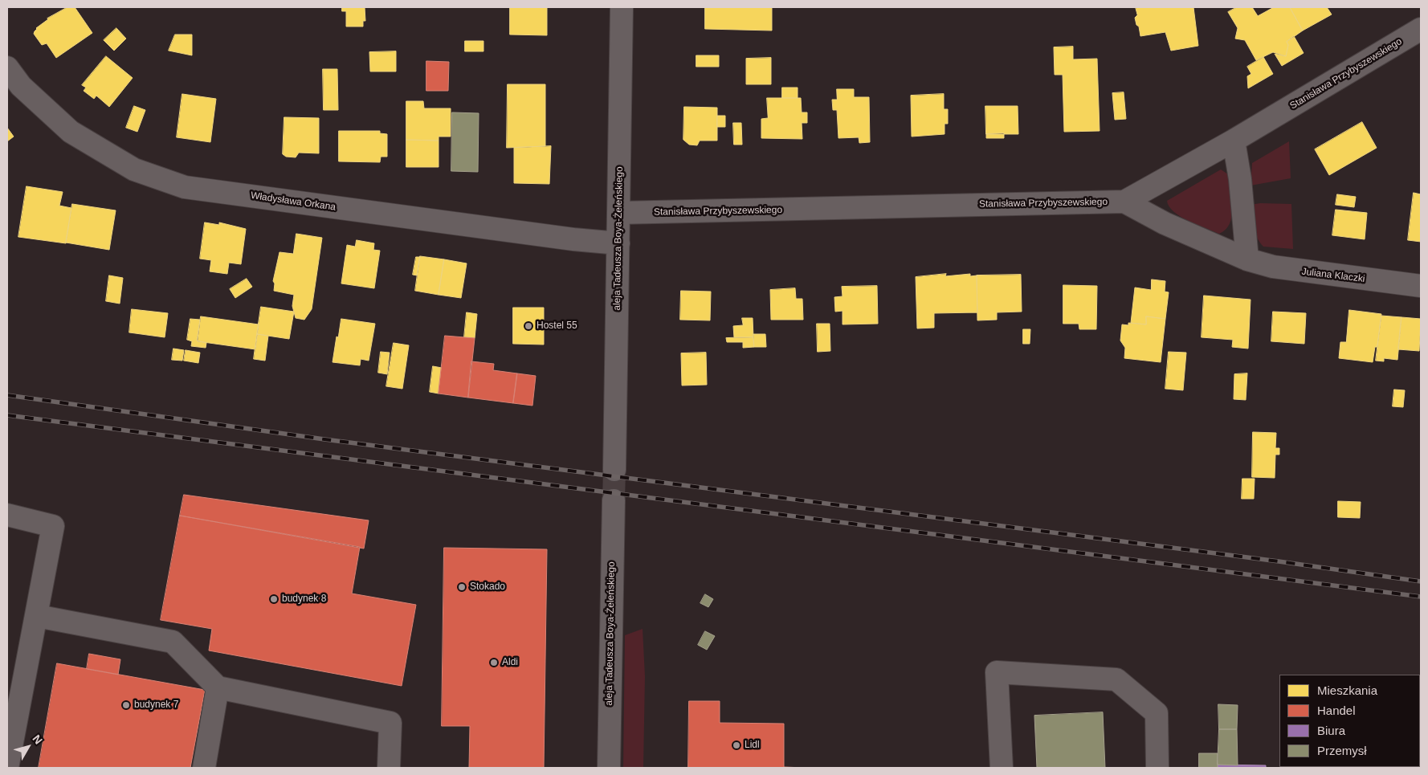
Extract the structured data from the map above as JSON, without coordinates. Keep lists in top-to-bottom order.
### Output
{
  "streets": {
    "street": [
      "Stanisława Przybyszewskiego",
      "Władysława Orkana",
      "aleja Tadeusza Boya-Żeleńskiego",
      "Juliana Klaczki"
    ]
  },
  "crossings": [
    ["Stanisława Przybyszewskiego", "aleja Tadeusza Boya-Żeleńskiego"],
    ["Stanisława Przybyszewskiego", "Juliana Klaczki"],
    ["Władysława Orkana", "aleja Tadeusza Boya-Żeleńskiego"]
  ],
  "places": [
    "Hostel 55",
    "Stokado",
    "budynek 8",
    "Aldi",
    "budynek 7",
    "Lidl"
  ],
  "legend": [
    "Mieszkania",
    "Handel",
    "Biura",
    "Przemysł"
  ],
  "north": "top right"
}
